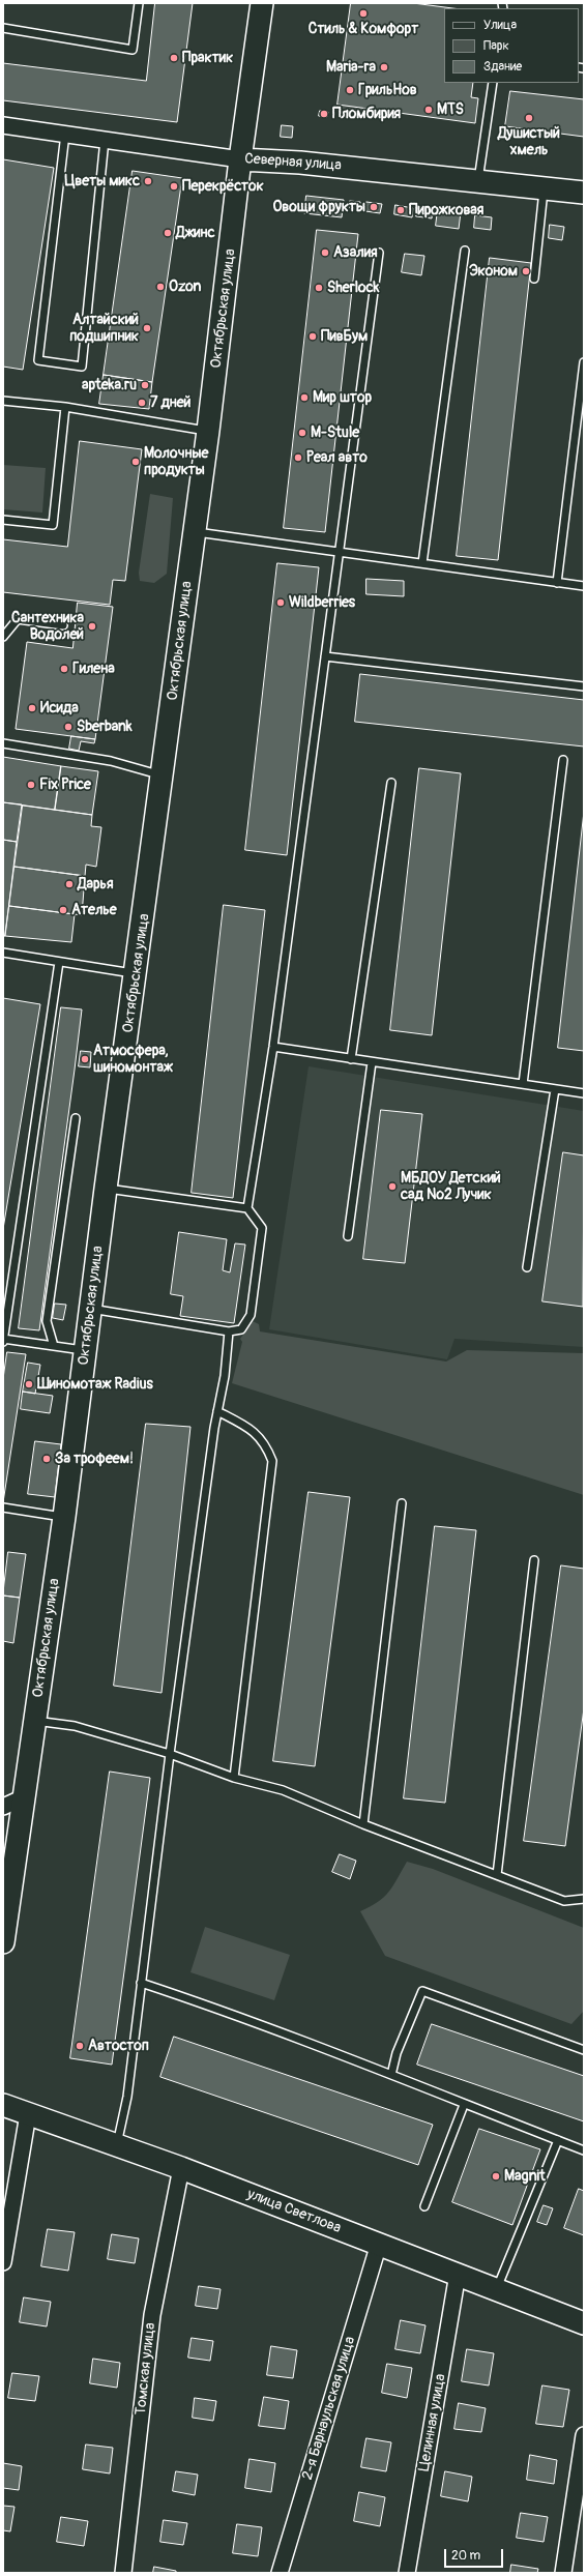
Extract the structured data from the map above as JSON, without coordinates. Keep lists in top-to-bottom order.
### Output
{
  "streets": {
    "main road": ["Северная улица", "Октябрьская улица", "улица Светлова"],
    "street": ["Томская улица", "2-я Барнаульская улица", "Целинная улица"]
  },
  "crossings": [
    ["Северная улица", "Октябрьская улица"],
    ["улица Светлова", "Томская улица"],
    ["улица Светлова", "2-я Барнаульская улица"],
    ["улица Светлова", "Целинная улица"]
  ],
  "places": [
    "Стиль & Комфорт",
    "Практик",
    "Maria-ra",
    "ГрильНов",
    "MTS",
    "Пломбирия",
    "Душистый хмель",
    "Цветы микс",
    "Перекрёсток",
    "Овощи фрукты",
    "Пирожковая",
    "Джинс",
    "Азалия",
    "Эконом",
    "Ozon",
    "Sherlock",
    "Алтайский подшипник",
    "ПивБум",
    "apteka.ru",
    "Мир штор",
    "7 дней",
    "M-Stule",
    "Реал авто",
    "Молочные продукты",
    "Wildberries",
    "Сантехника Водолей",
    "Гилена",
    "Исида",
    "Sberbank",
    "Fix Price",
    "Дарья",
    "Ателье",
    "Атмосфера, шиномонтаж",
    "МБДОУ Детский сад №2 Лучик",
    "Шиномотаж Radius",
    "За трофеем!",
    "Автостоп",
    "Magnit"
  ],
  "legend": ["Улица", "Парк", "Здание"],
  "scale_bar": "20 m"
}
